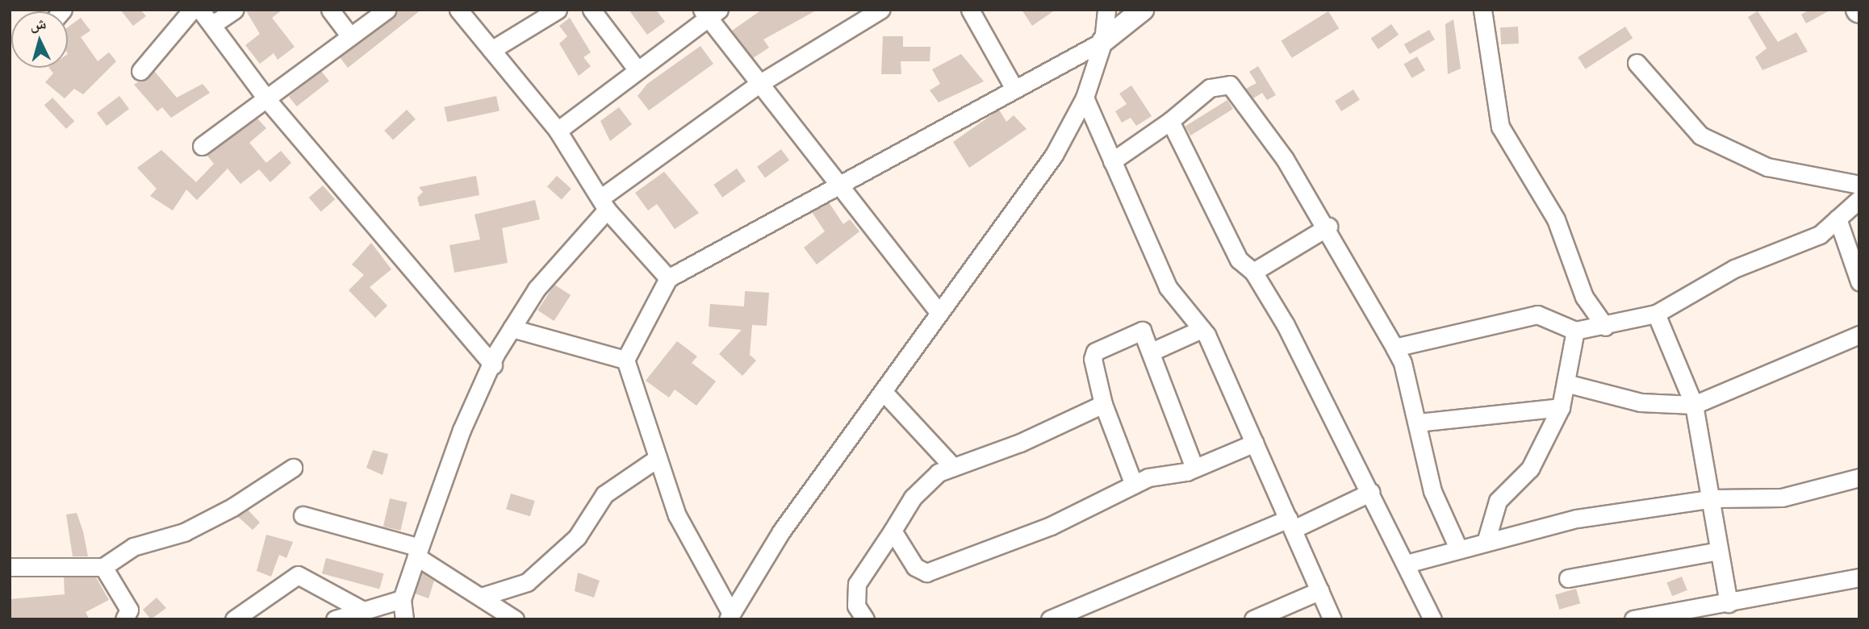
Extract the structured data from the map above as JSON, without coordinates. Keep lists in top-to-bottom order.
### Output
{
  "north": "top"
}
